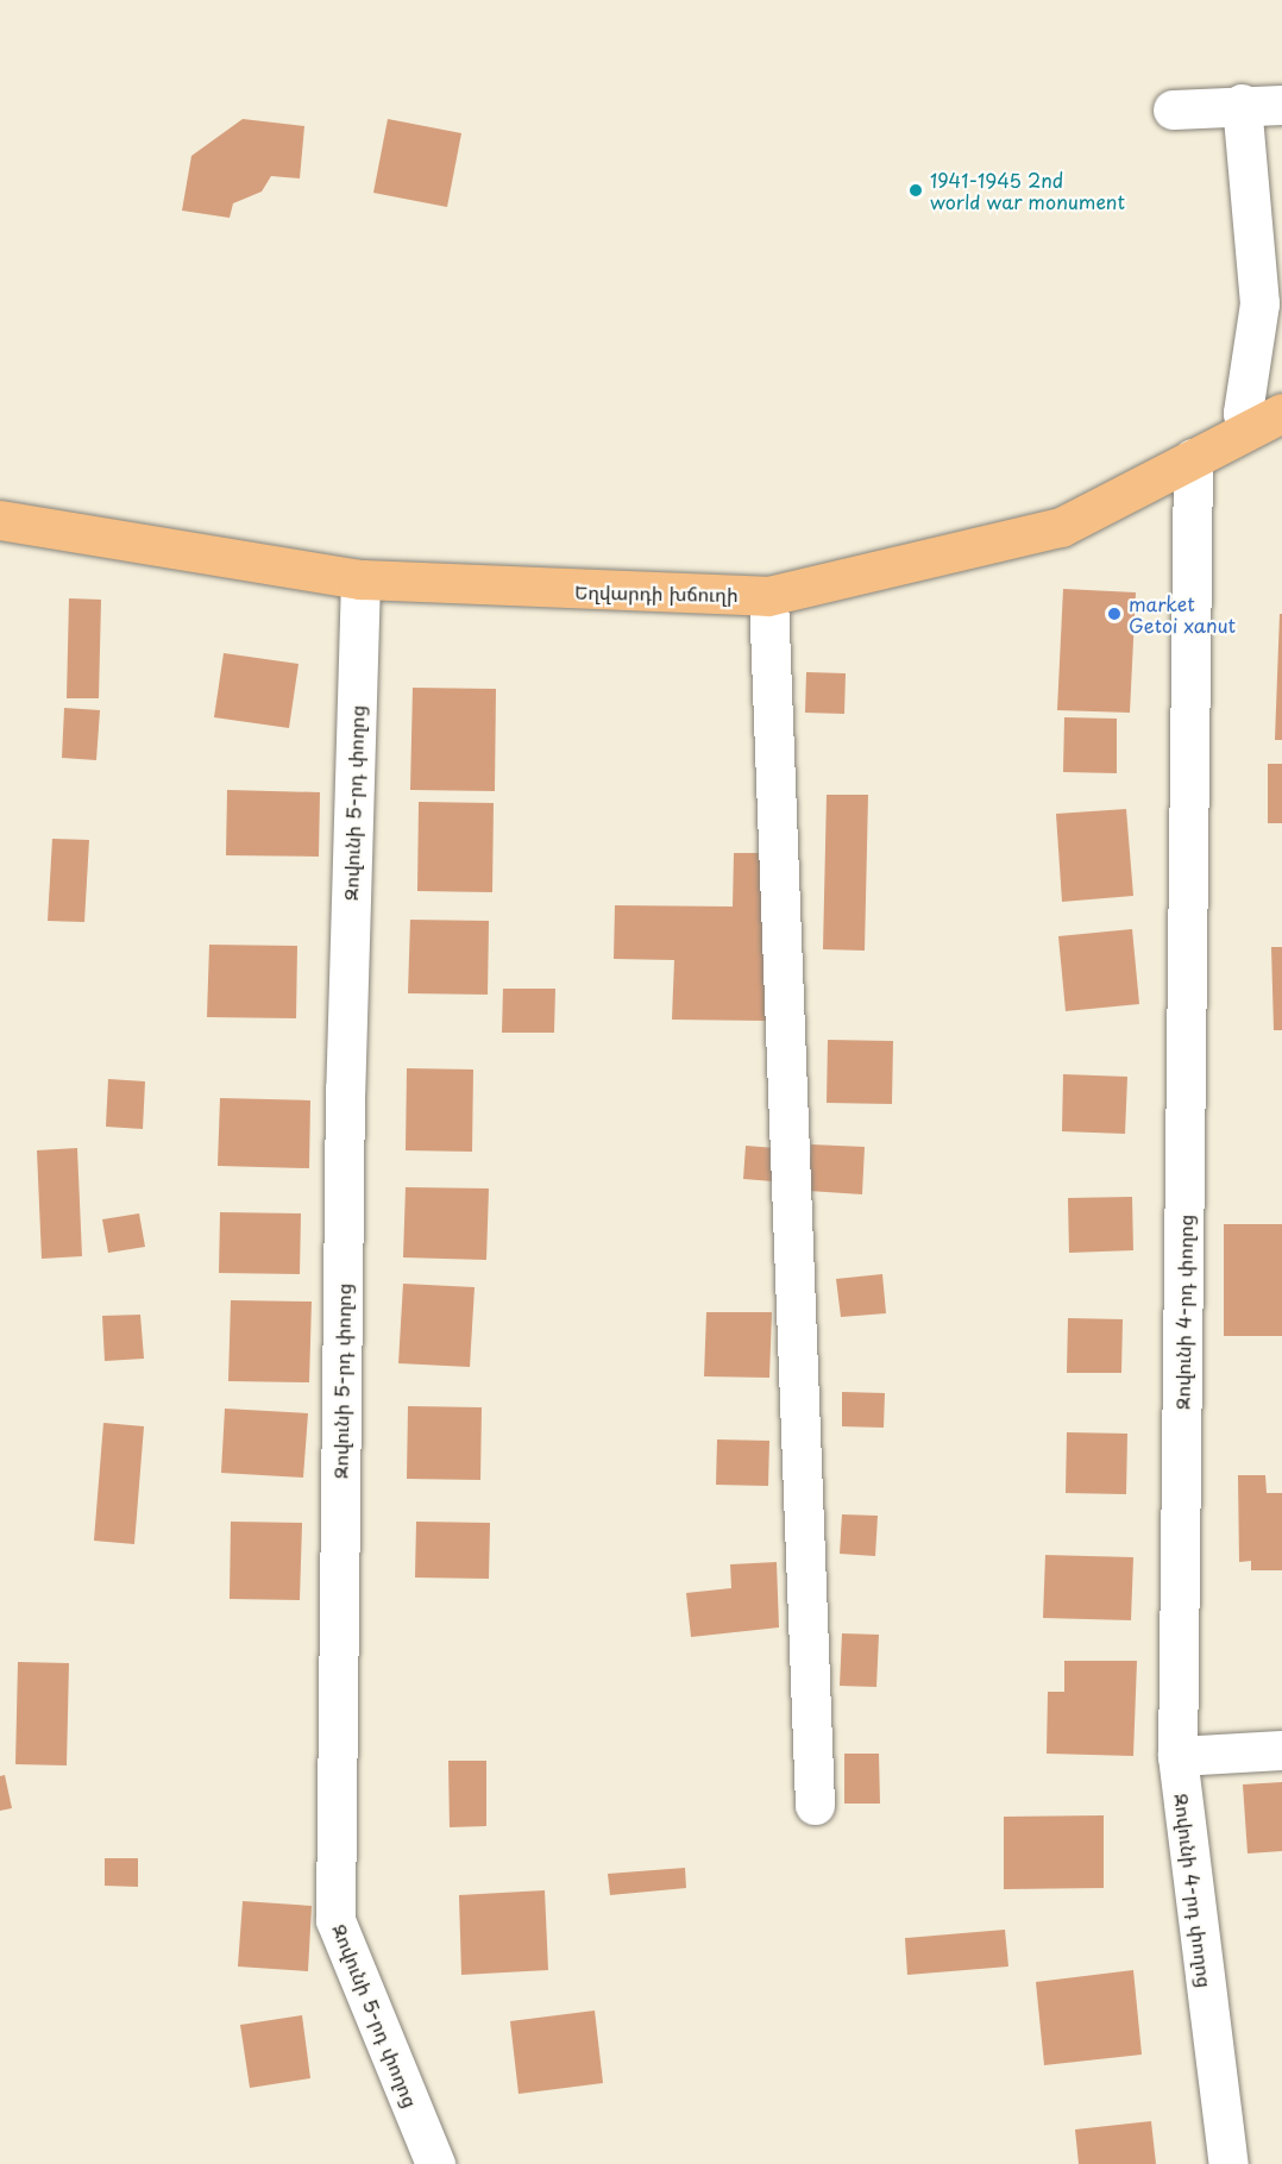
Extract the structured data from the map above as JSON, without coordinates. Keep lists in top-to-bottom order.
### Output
{
  "streets": {
    "main road": ["Եղվարդի խճուղի"],
    "street": ["Զովունի 5-րդ փողոց", "Զովունի 4-րդ փողոց"]
  },
  "crossings": [
    ["Եղվարդի խճուղի", "Զովունի 5-րդ փողոց"],
    ["Եղվարդի խճուղի", "Զովունի 4-րդ փողոց"]
  ],
  "places": ["1941-1945 2nd world war monument", "market Getoi xanut"]
}
